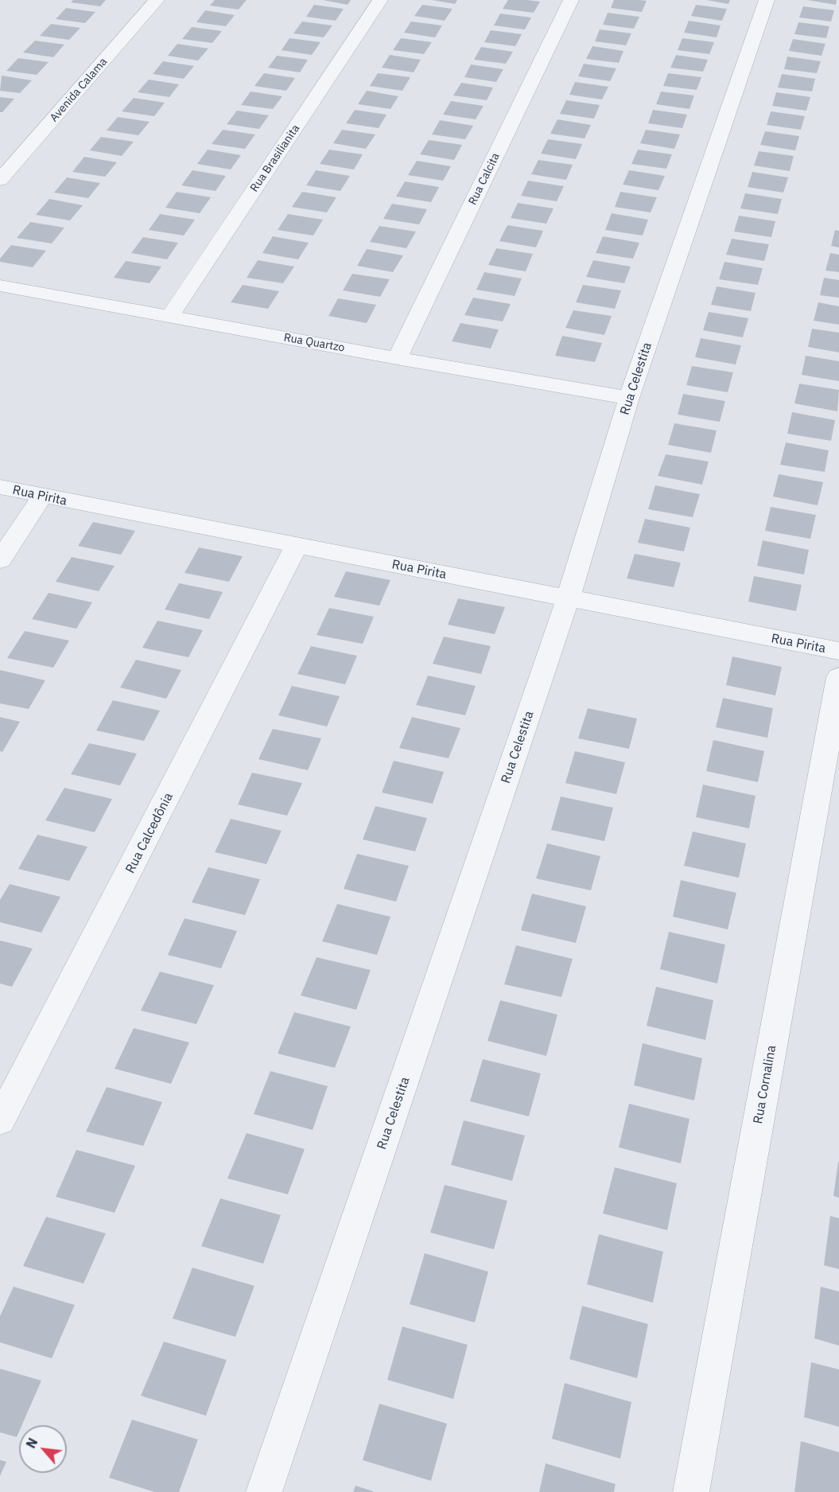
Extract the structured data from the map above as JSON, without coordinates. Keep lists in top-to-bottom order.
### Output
{
  "streets": {
    "street": [
      "Avenida Calama",
      "Rua Brasilianita",
      "Rua Calcita",
      "Rua Quartzo",
      "Rua Celestita",
      "Rua Pirita",
      "Rua Calcedônia",
      "Rua Cornalina"
    ]
  },
  "crossings": [
    ["Rua Brasilianita", "Rua Quartzo"],
    ["Rua Calcita", "Rua Quartzo"],
    ["Rua Quartzo", "Rua Celestita"],
    ["Rua Celestita", "Rua Pirita"],
    ["Rua Pirita", "Rua Calcedônia"]
  ],
  "north": "top left"
}
